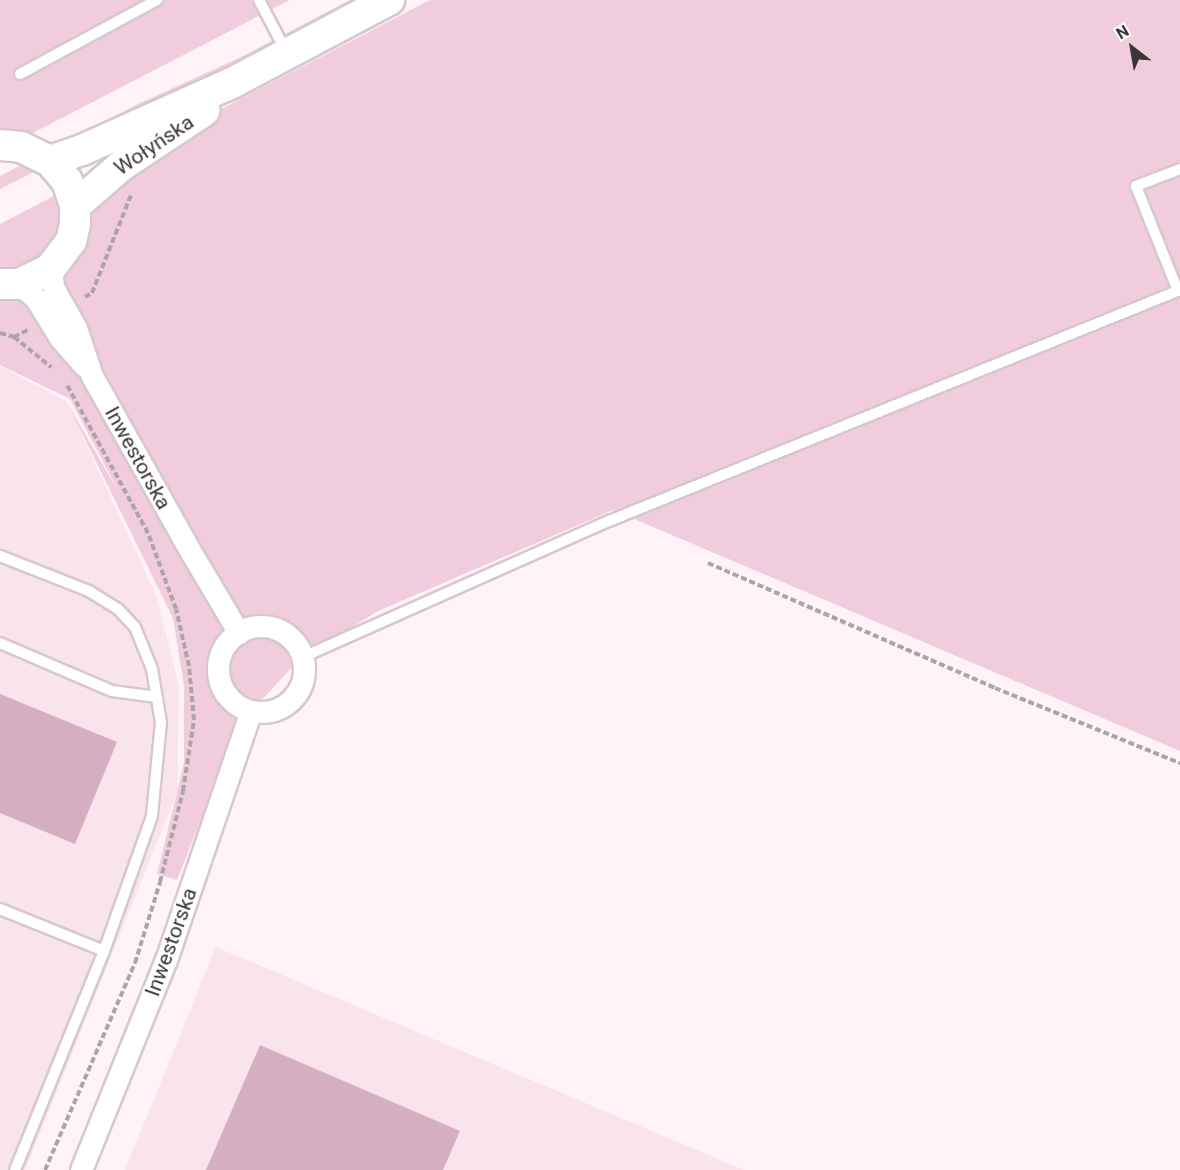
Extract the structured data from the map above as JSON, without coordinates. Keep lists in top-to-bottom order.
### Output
{
  "streets": {
    "main road": ["Wołyńska"],
    "street": ["Inwestorska"]
  },
  "north": "top left"
}
